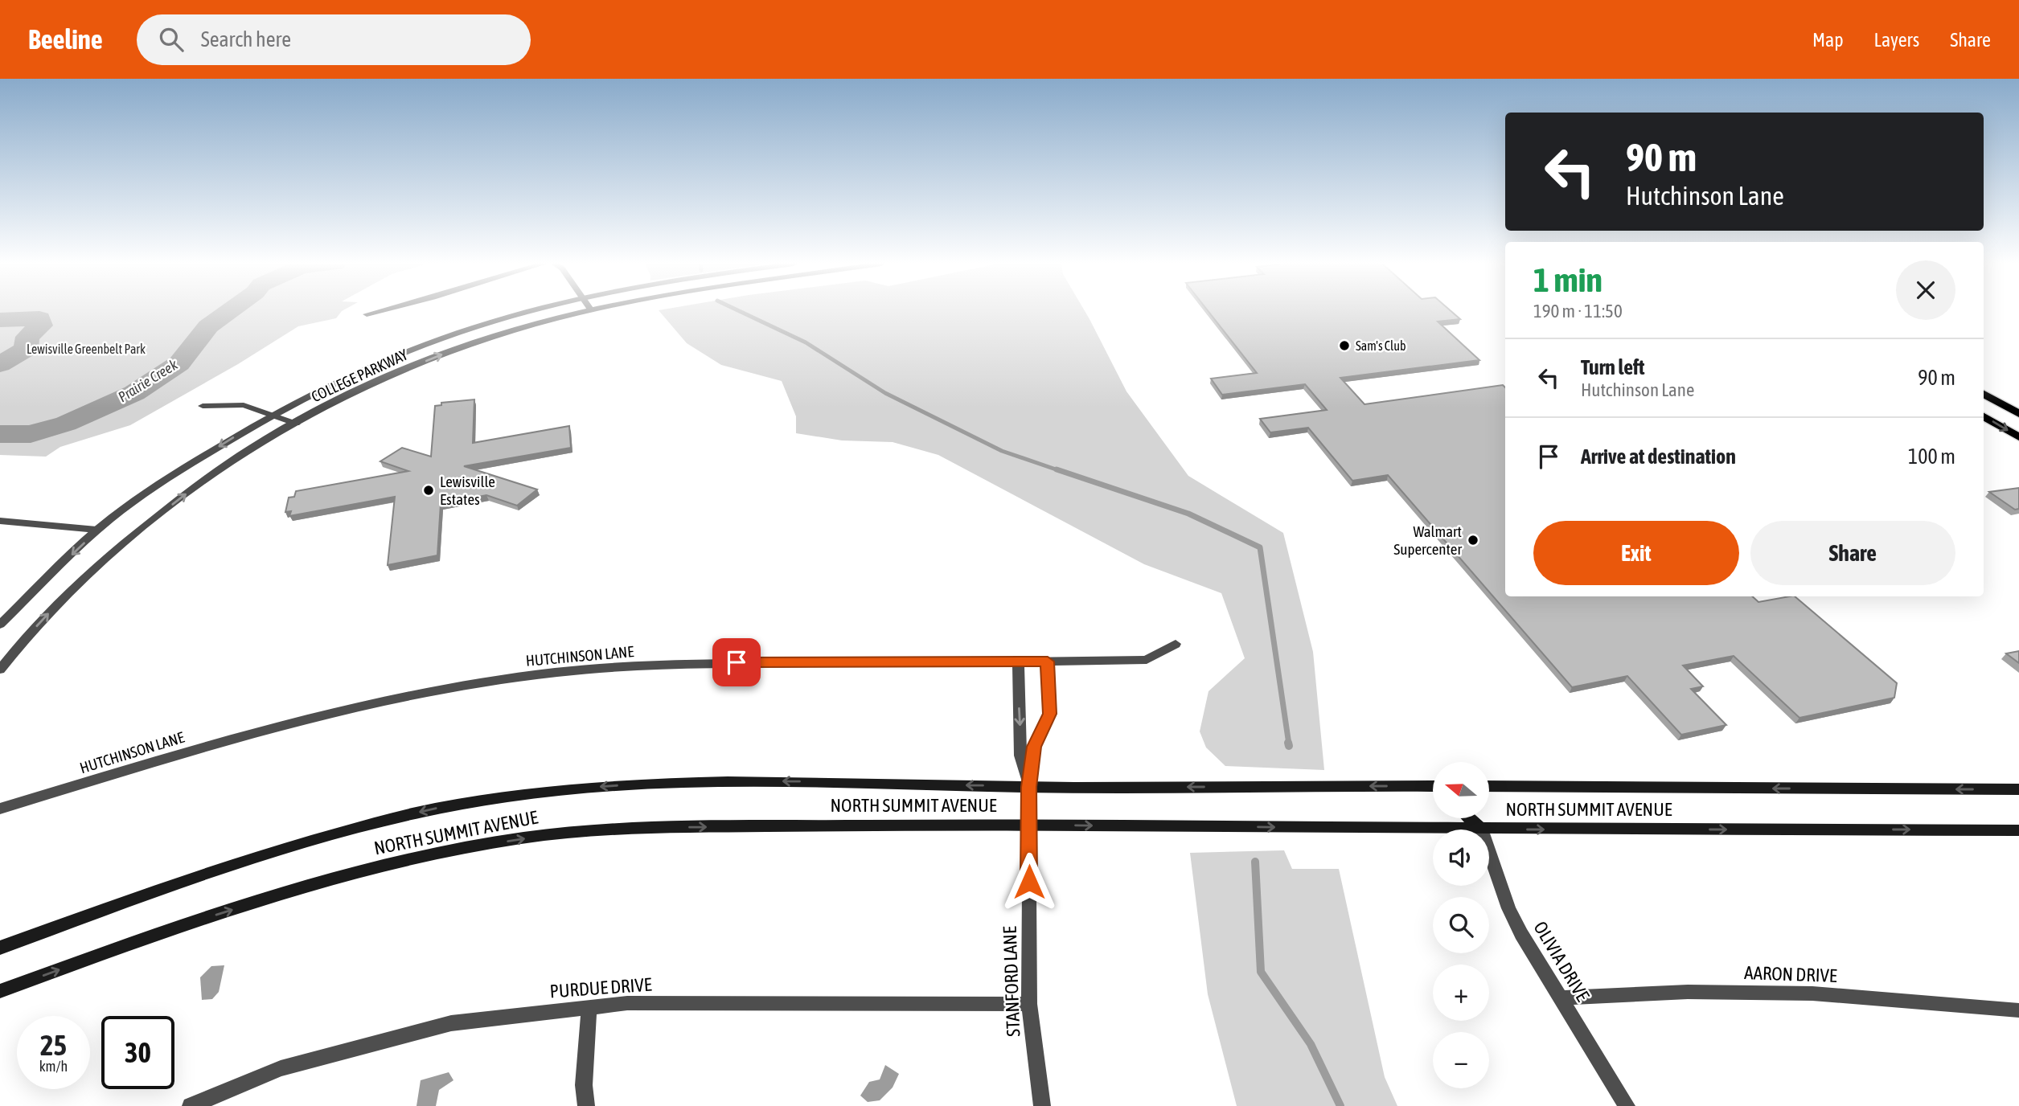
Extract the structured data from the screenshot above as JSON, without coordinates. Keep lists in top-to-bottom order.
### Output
{
  "streets": {
    "main road": ["NORTH SUMMIT AVENUE"],
    "street": [
      "COLLEGE PARKWAY",
      "HUTCHINSON LANE",
      "OLIVIA DRIVE",
      "AARON DRIVE",
      "STANFORD LANE",
      "PURDUE DRIVE"
    ]
  },
  "crossings": [
    ["HUTCHINSON LANE", "STANFORD LANE"],
    ["NORTH SUMMIT AVENUE", "OLIVIA DRIVE"],
    ["NORTH SUMMIT AVENUE", "STANFORD LANE"],
    ["OLIVIA DRIVE", "AARON DRIVE"],
    ["STANFORD LANE", "PURDUE DRIVE"]
  ],
  "water": ["Prairie Creek"],
  "parks": ["Lewisville Greenbelt Park"],
  "places": ["Sam's Club", "Lewisville Estates", "Walmart Supercenter"],
  "north": "left",
  "page": {
    "header": "Beeline",
    "search": "Search here",
    "nav": ["Map", "Layers", "Share"],
    "turn": ["90 m", "Hutchinson Lane"],
    "heading": ["1 min", "190 m · 11:50"],
    "list": [
      {
        "name": "Turn left",
        "note": "Hutchinson Lane",
        "value": "90 m"
      },
      {
        "name": "Arrive at destination",
        "value": "100 m"
      }
    ],
    "buttons": ["Exit", "Share"],
    "map_buttons": ["+", "−"],
    "speed": "25 km/h",
    "limit": "30"
  }
}
